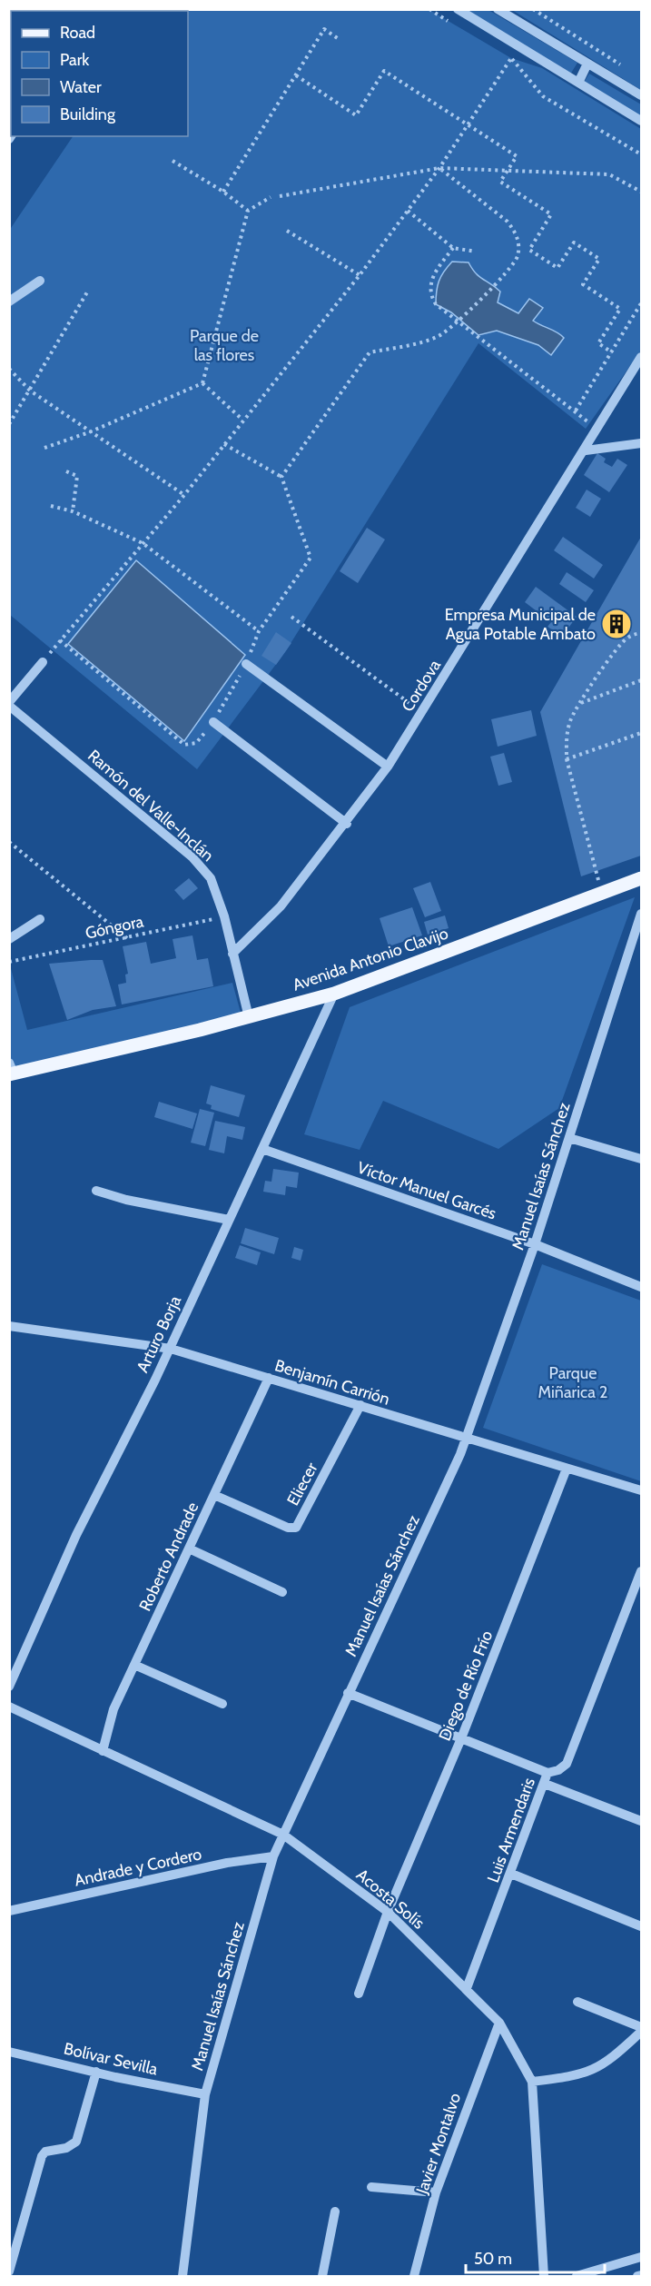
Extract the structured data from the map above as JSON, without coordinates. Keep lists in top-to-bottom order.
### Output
{
  "streets": {
    "main road": ["Avenida Antonio Clavijo"],
    "street": [
      "Cordova",
      "Ramón del Valle-Inclán",
      "Manuel Isaías Sánchez",
      "Víctor Manuel Garcés",
      "Arturo Borja",
      "Benjamín Carrión",
      "Eliecer",
      "Roberto Andrade",
      "Diego de Río Frío",
      "Luis Armendaris",
      "Andrade y Cordero",
      "Acosta Solís",
      "Bolívar Sevilla",
      "Javier Montalvo"
    ],
    "path": ["Góngora"]
  },
  "crossings": [
    ["Cordova", "Ramón del Valle-Inclán"],
    ["Ramón del Valle-Inclán", "Góngora"],
    ["Ramón del Valle-Inclán", "Avenida Antonio Clavijo"],
    ["Avenida Antonio Clavijo", "Arturo Borja"],
    ["Manuel Isaías Sánchez", "Víctor Manuel Garcés"],
    ["Manuel Isaías Sánchez", "Benjamín Carrión"],
    ["Manuel Isaías Sánchez", "Andrade y Cordero"],
    ["Manuel Isaías Sánchez", "Acosta Solís"],
    ["Manuel Isaías Sánchez", "Bolívar Sevilla"],
    ["Víctor Manuel Garcés", "Arturo Borja"],
    ["Arturo Borja", "Benjamín Carrión"],
    ["Benjamín Carrión", "Eliecer"],
    ["Benjamín Carrión", "Roberto Andrade"],
    ["Benjamín Carrión", "Diego de Río Frío"],
    ["Eliecer", "Roberto Andrade"],
    ["Roberto Andrade", "Acosta Solís"],
    ["Diego de Río Frío", "Acosta Solís"],
    ["Luis Armendaris", "Acosta Solís"],
    ["Acosta Solís", "Javier Montalvo"]
  ],
  "parks": ["Parque de las flores", "Parque Miñarica 2"],
  "places": {
    "building": ["Empresa Municipal de Agua Potable Ambato"]
  },
  "legend": [
    "Road",
    "Park",
    "Water",
    "Building"
  ],
  "scale_bar": "50 m"
}
